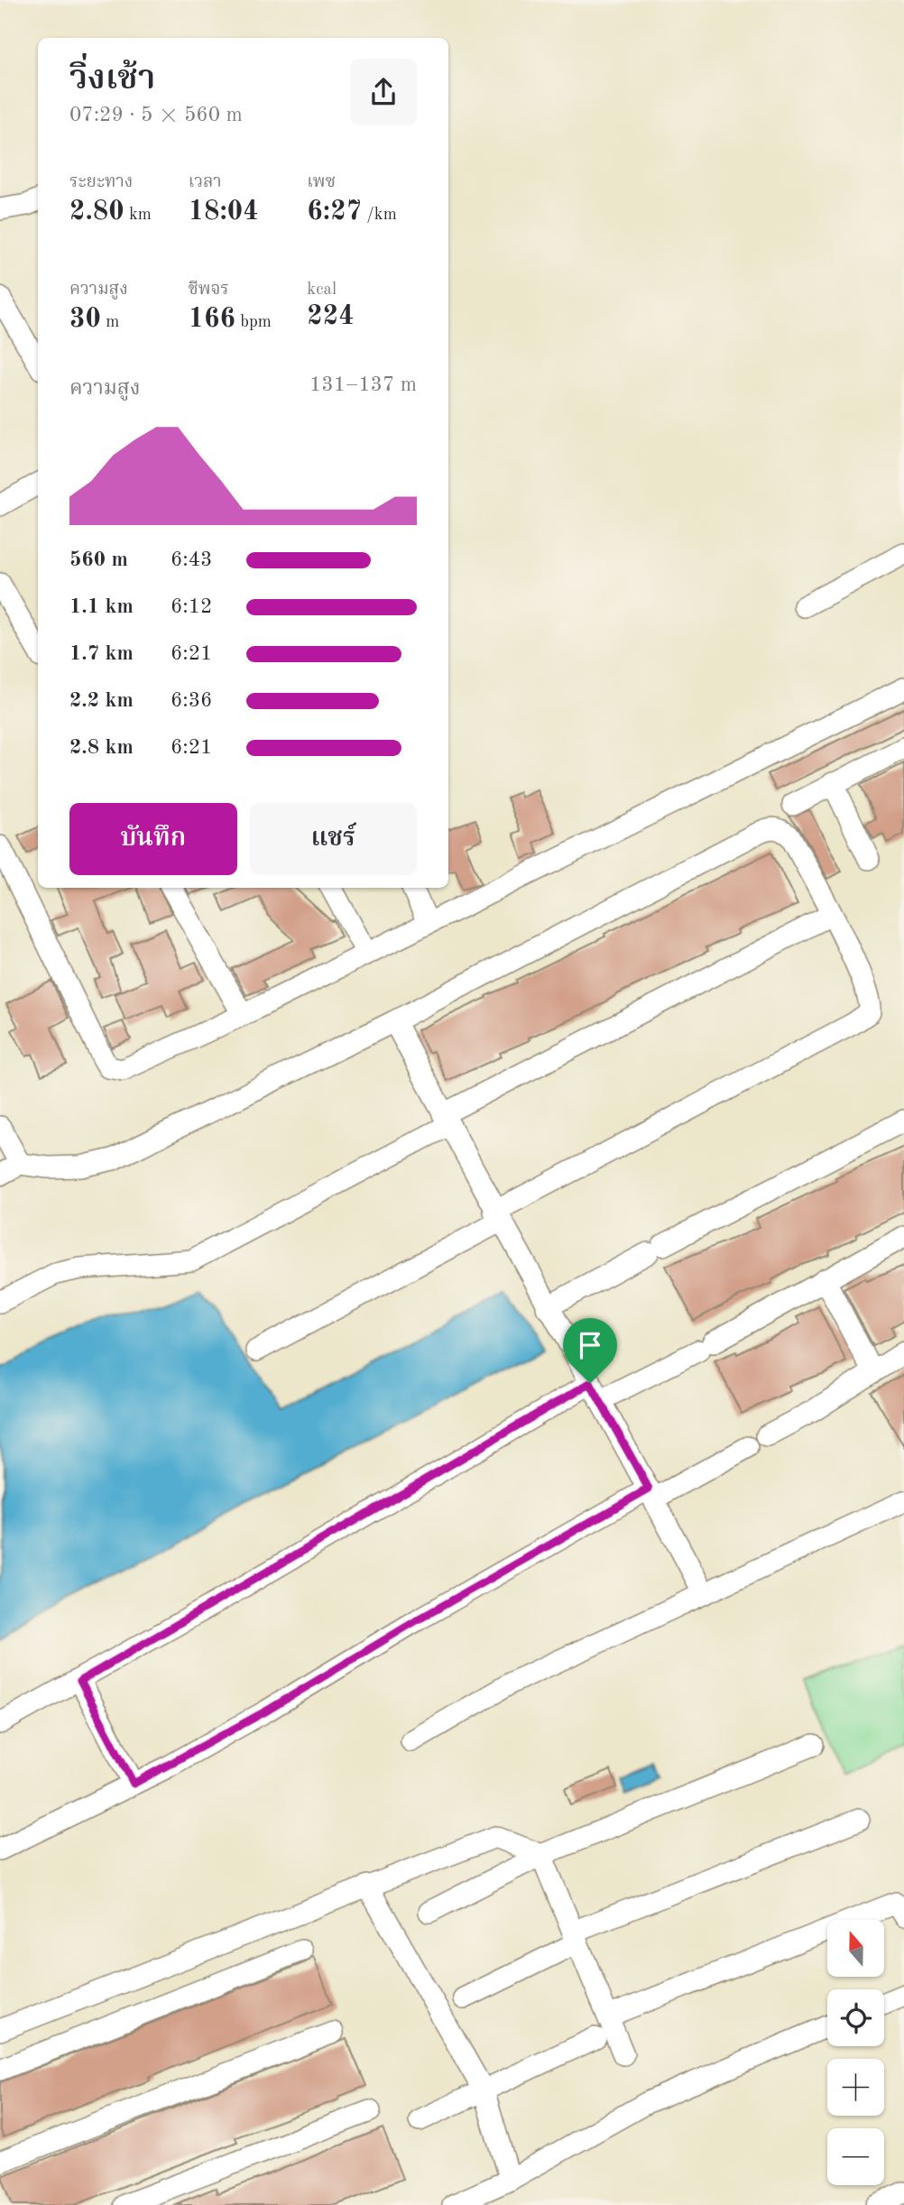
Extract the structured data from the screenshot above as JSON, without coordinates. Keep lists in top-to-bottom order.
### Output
{
  "north": "top",
  "page": {
    "heading": ["วิ่งเช้า", "07:29 · 5 × 560 m"],
    "stats": [
      ["ระยะทาง", "2.80 km"],
      ["เวลา", "18:04"],
      ["เพซ", "6:27 /km"],
      ["ความสูง", "30 m"],
      ["ชีพจร", "166 bpm"],
      ["kcal", "224"]
    ],
    "chart": ["ความสูง", "131–137 m"],
    "list": [
      {
        "name": "560 m",
        "note": "6:43"
      },
      {
        "name": "1.1 km",
        "note": "6:12"
      },
      {
        "name": "1.7 km",
        "note": "6:21"
      },
      {
        "name": "2.2 km",
        "note": "6:36"
      },
      {
        "name": "2.8 km",
        "note": "6:21"
      }
    ],
    "buttons": ["บันทึก", "แชร์"],
    "map_buttons": ["+", "−"]
  }
}
